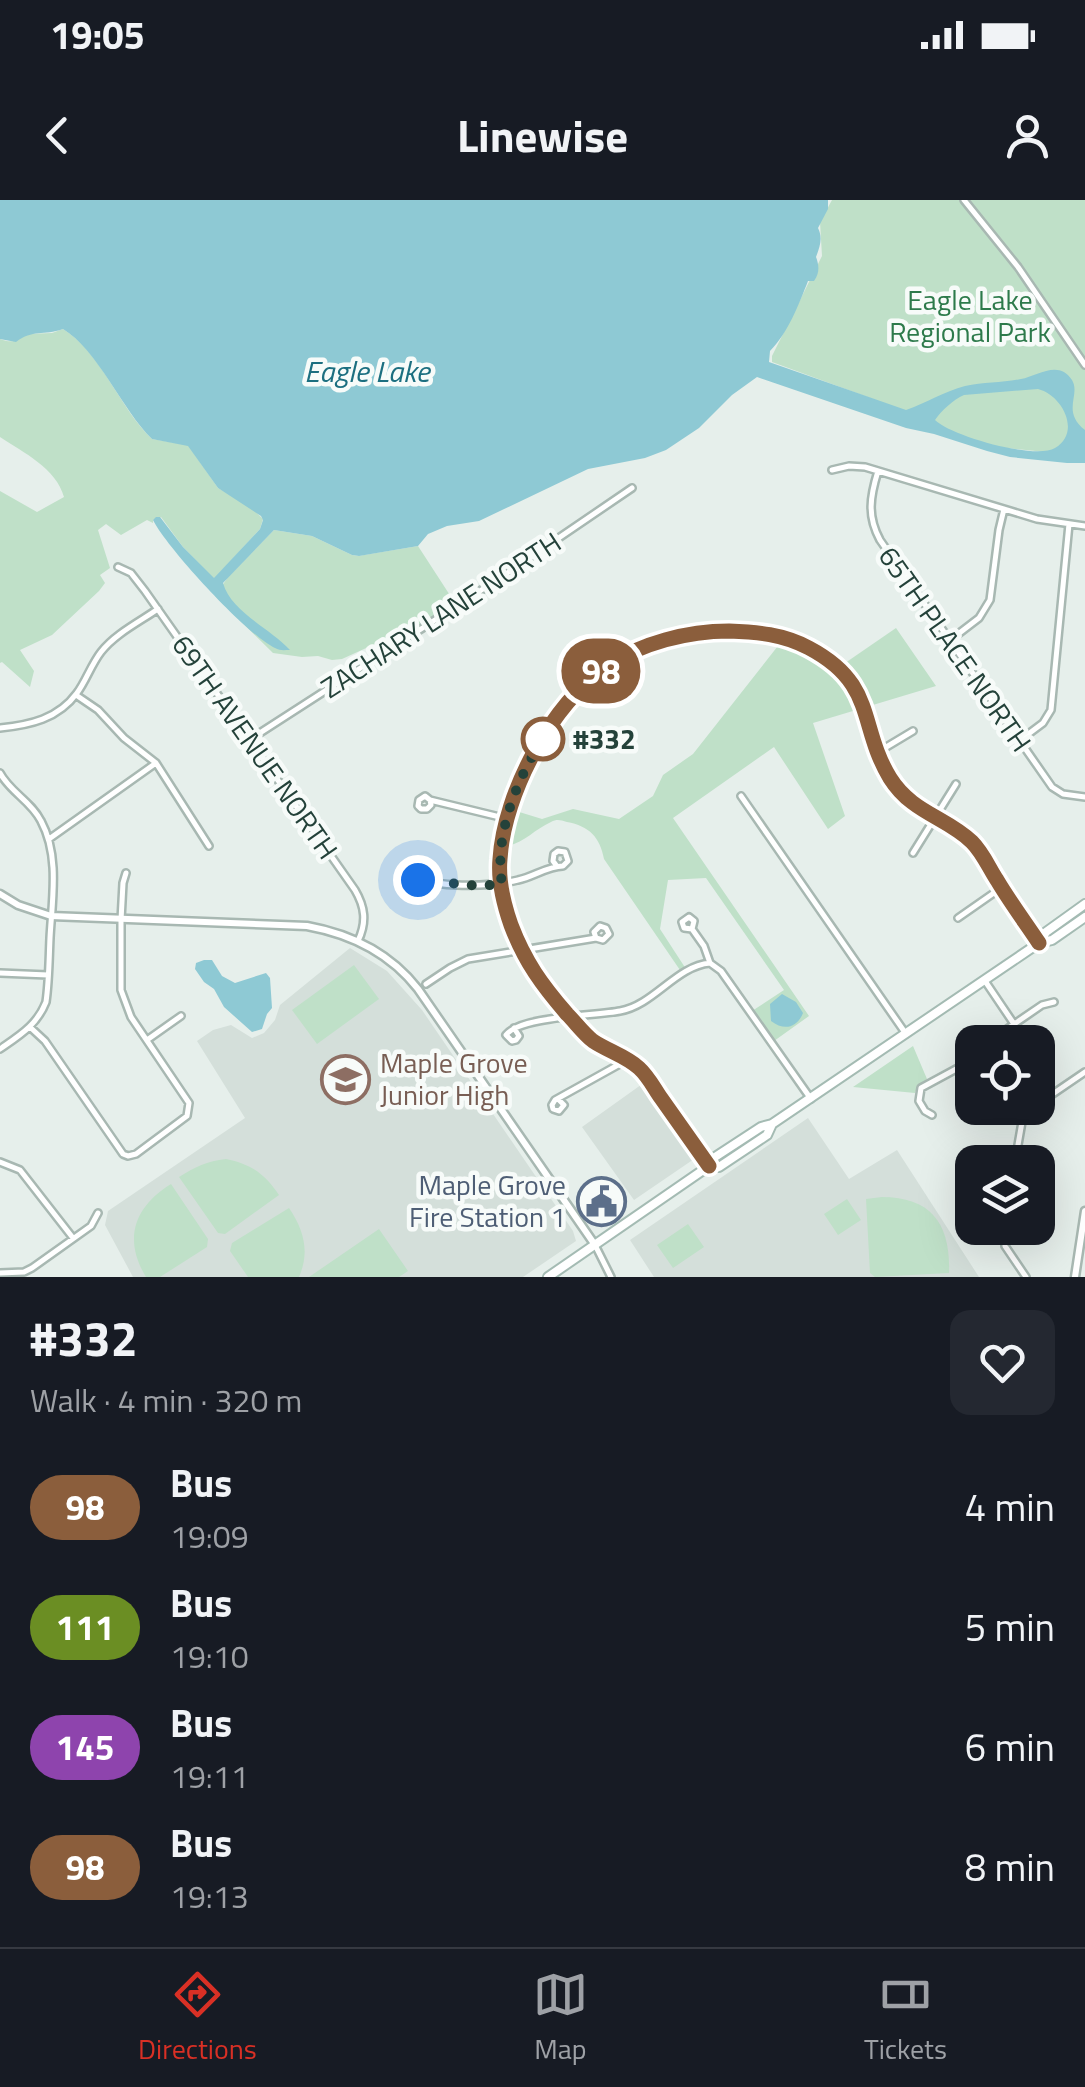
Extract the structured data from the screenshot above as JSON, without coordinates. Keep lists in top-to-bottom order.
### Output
{
  "streets": {
    "street": ["ZACHARY LANE NORTH", "65TH PLACE NORTH", "69TH AVENUE NORTH"]
  },
  "crossings": [
    ["ZACHARY LANE NORTH", "69TH AVENUE NORTH"]
  ],
  "water": ["Eagle Lake"],
  "parks": ["Eagle Lake Regional Park"],
  "places": {
    "other": ["#332"],
    "school or university": ["Maple Grove Junior High"],
    "public building": ["Maple Grove Fire Station 1"]
  },
  "lines": ["bus line 98"],
  "page": {
    "status": "19:05",
    "header": "Linewise",
    "on_map": "98",
    "heading": ["#332", "Walk · 4 min · 320 m"],
    "list": [
      {
        "mark": "98",
        "name": "Bus",
        "note": "19:09",
        "value": "4 min"
      },
      {
        "mark": "111",
        "name": "Bus",
        "note": "19:10",
        "value": "5 min"
      },
      {
        "mark": "145",
        "name": "Bus",
        "note": "19:11",
        "value": "6 min"
      },
      {
        "mark": "98",
        "name": "Bus",
        "note": "19:13",
        "value": "8 min"
      }
    ],
    "tabs": ["Directions", "Map", "Tickets"]
  }
}
